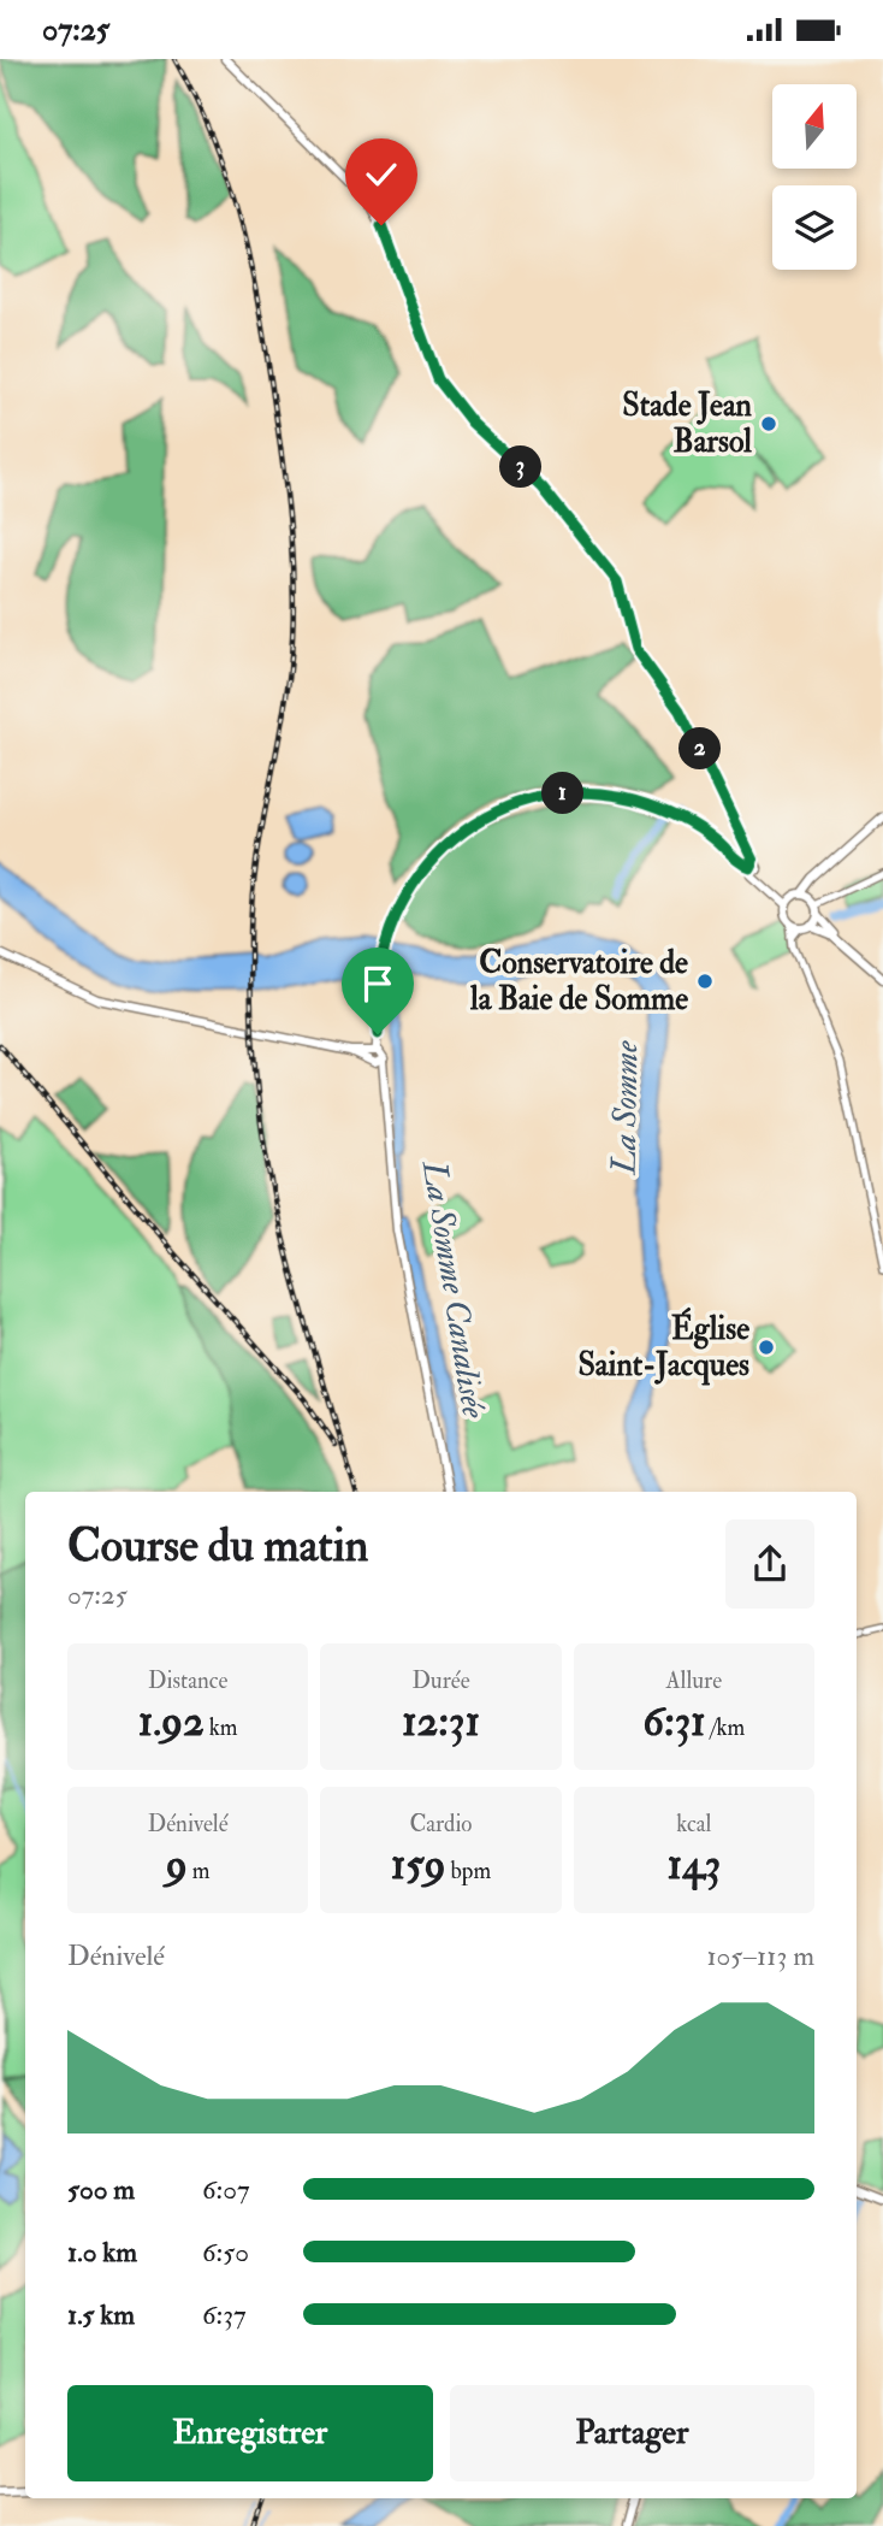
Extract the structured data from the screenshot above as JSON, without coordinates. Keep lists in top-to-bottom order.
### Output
{
  "water": ["La Somme", "La Somme Canalisée"],
  "places": ["Stade Jean Barsol", "Conservatoire de la Baie de Somme", "Église Saint-Jacques"],
  "north": "top",
  "page": {
    "status": "07:25",
    "pins": ["3", "2", "1"],
    "heading": ["Course du matin", "07:25"],
    "stats": [
      ["Distance", "1.92 km"],
      ["Durée", "12:31"],
      ["Allure", "6:31 /km"],
      ["Dénivelé", "9 m"],
      ["Cardio", "159 bpm"],
      ["kcal", "143"]
    ],
    "chart": ["Dénivelé", "105–113 m"],
    "list": [
      {
        "name": "500 m",
        "note": "6:07"
      },
      {
        "name": "1.0 km",
        "note": "6:50"
      },
      {
        "name": "1.5 km",
        "note": "6:37"
      }
    ],
    "buttons": ["Enregistrer", "Partager"]
  }
}
